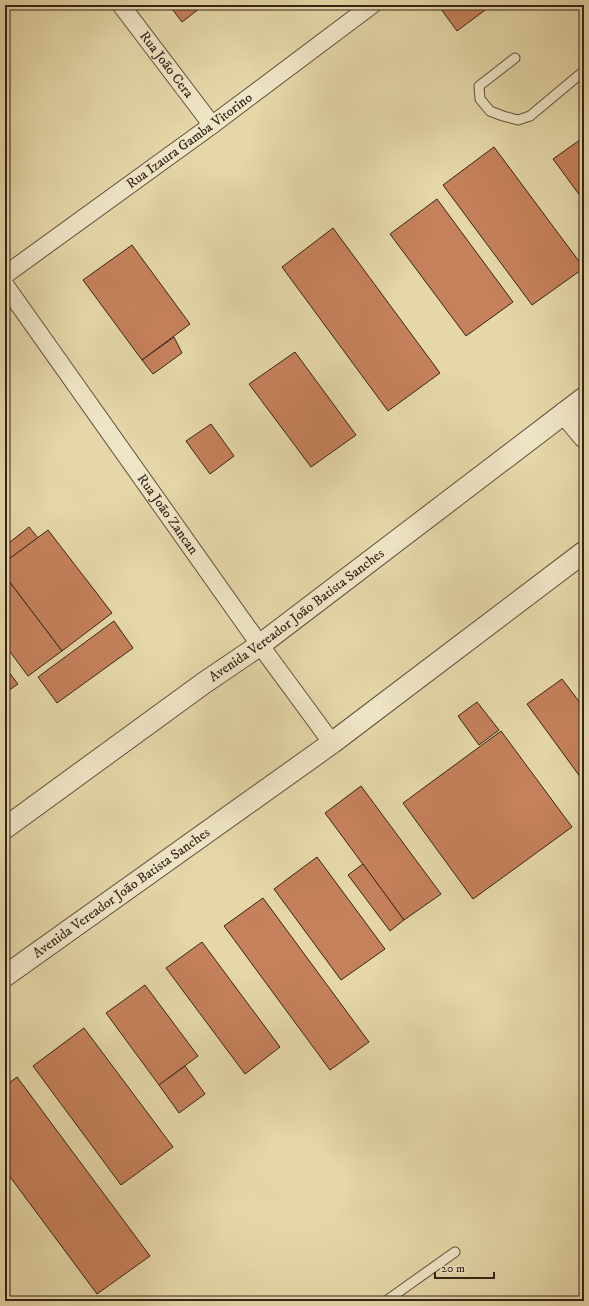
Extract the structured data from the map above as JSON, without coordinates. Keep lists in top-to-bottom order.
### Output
{
  "streets": {
    "street": [
      "Rua João Cera",
      "Rua Izaura Gamba Vitorino",
      "Rua João Zancan",
      "Avenida Vereador João Batista Sanches"
    ]
  },
  "crossings": [
    ["Rua João Cera", "Rua Izaura Gamba Vitorino"],
    ["Rua João Zancan", "Avenida Vereador João Batista Sanches"]
  ],
  "scale_bar": "20 m"
}
